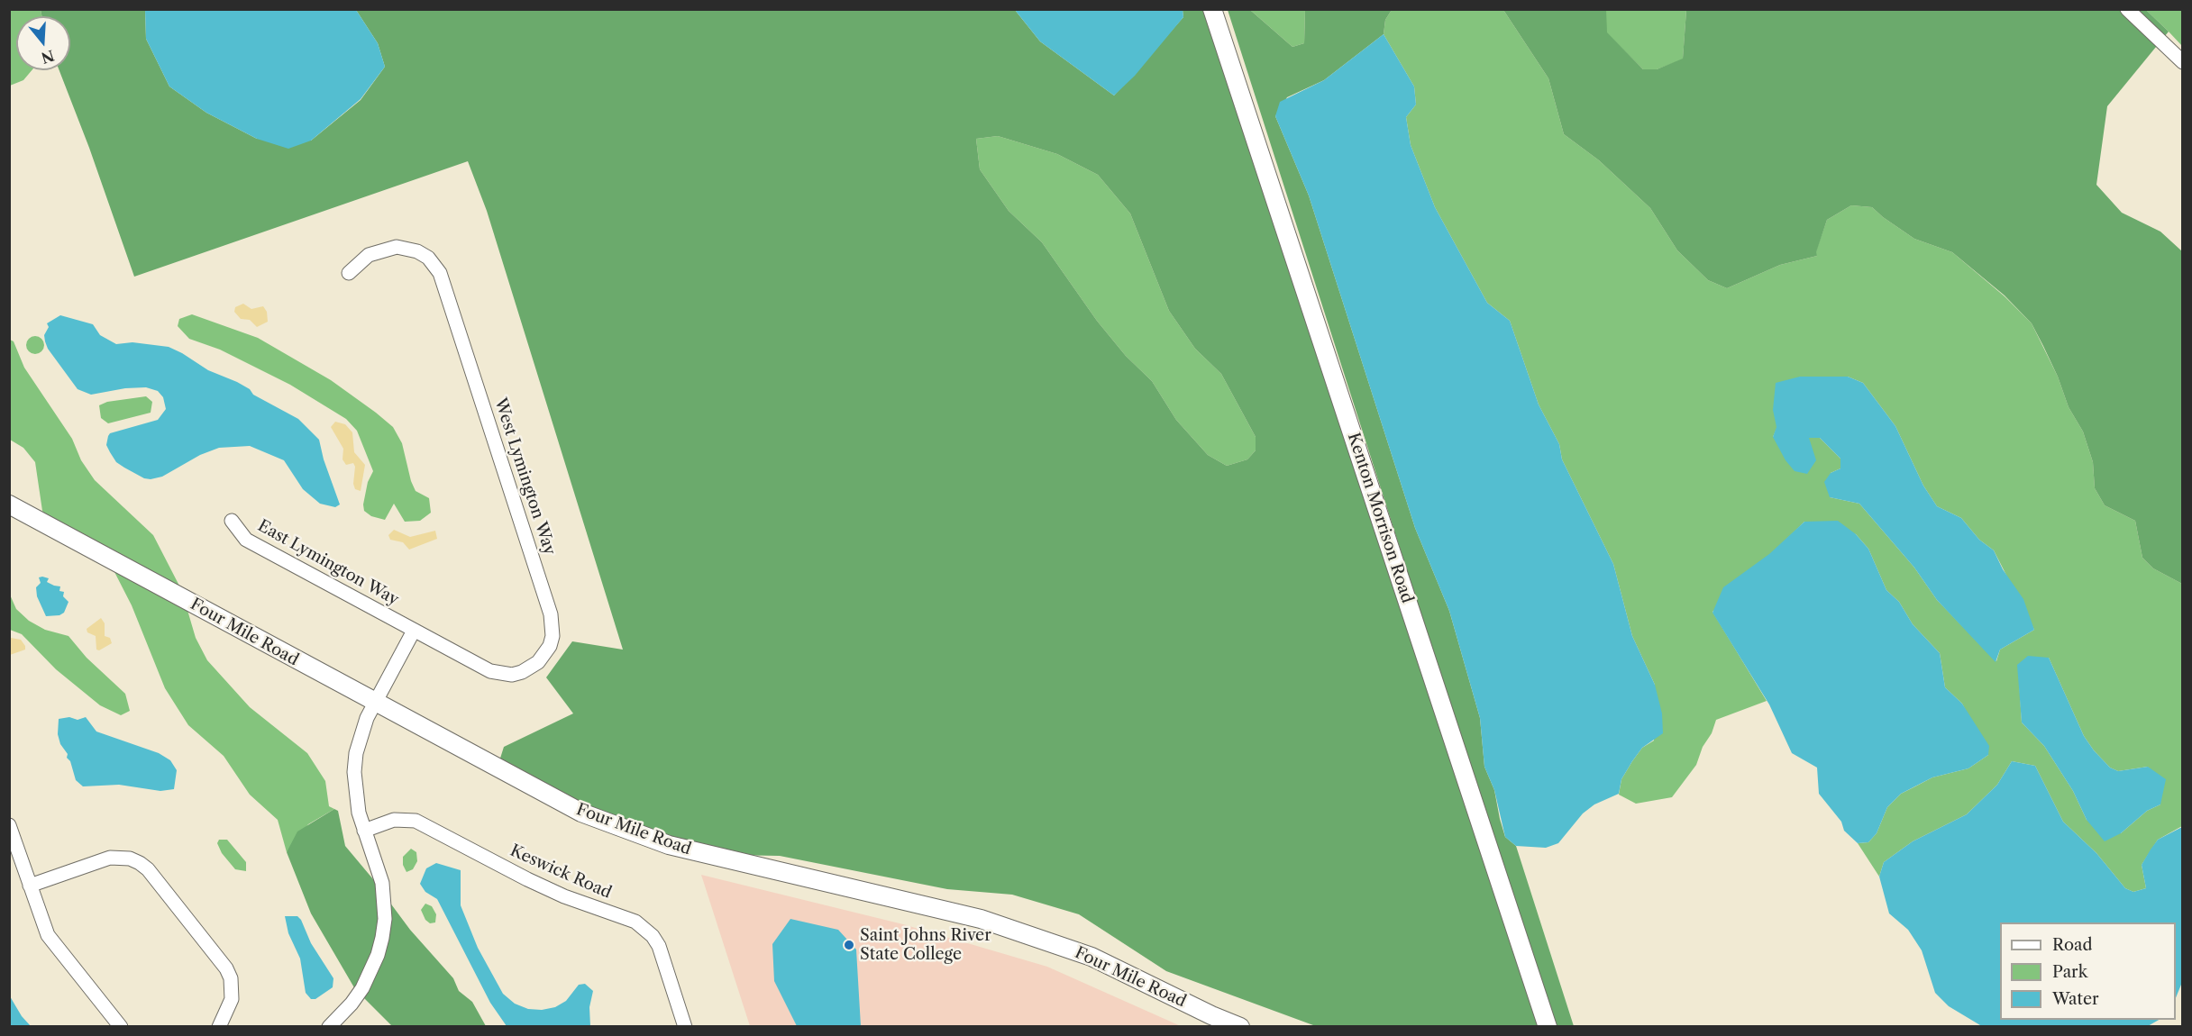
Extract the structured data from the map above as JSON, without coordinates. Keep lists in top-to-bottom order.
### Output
{
  "streets": {
    "main road": ["Kenton Morrison Road", "Four Mile Road"],
    "street": ["West Lymington Way", "East Lymington Way", "Keswick Road"]
  },
  "crossings": [
    ["West Lymington Way", "East Lymington Way"]
  ],
  "places": ["Saint Johns River State College"],
  "legend": ["Road", "Park", "Water"],
  "north": "bottom"
}
